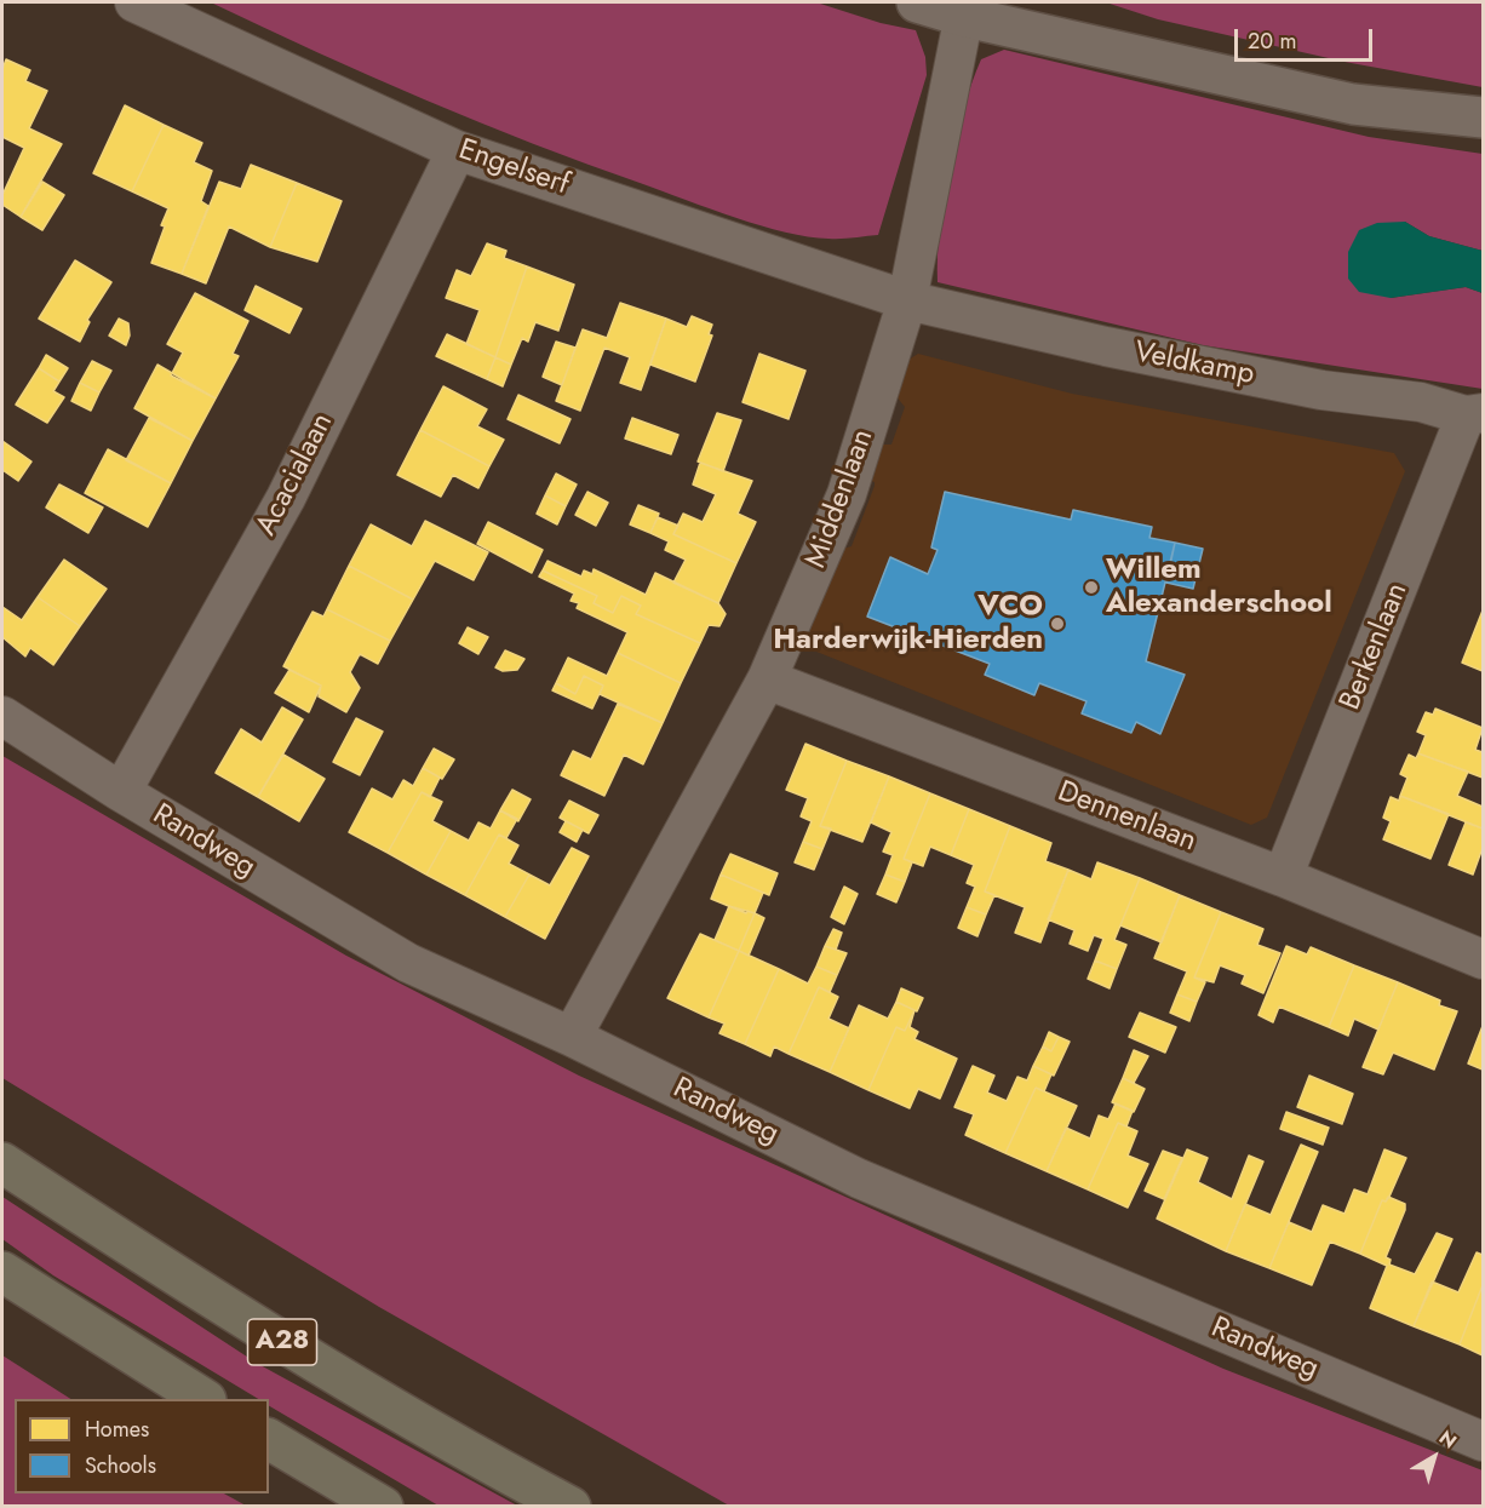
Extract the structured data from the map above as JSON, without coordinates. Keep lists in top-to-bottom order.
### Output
{
  "streets": {
    "highway": ["A28"],
    "street": [
      "Engelserf",
      "Veldkamp",
      "Acacialaan",
      "Middenlaan",
      "Berkenlaan",
      "Dennenlaan",
      "Randweg"
    ]
  },
  "crossings": [
    ["Engelserf", "Veldkamp"],
    ["Engelserf", "Acacialaan"],
    ["Engelserf", "Middenlaan"],
    ["Veldkamp", "Middenlaan"],
    ["Veldkamp", "Berkenlaan"],
    ["Acacialaan", "Randweg"],
    ["Middenlaan", "Dennenlaan"],
    ["Middenlaan", "Randweg"],
    ["Berkenlaan", "Dennenlaan"]
  ],
  "places": ["Willem Alexanderschool", "VCO Harderwijk-Hierden"],
  "legend": ["Homes", "Schools"],
  "scale_bar": "20 m",
  "north": "top right"
}
